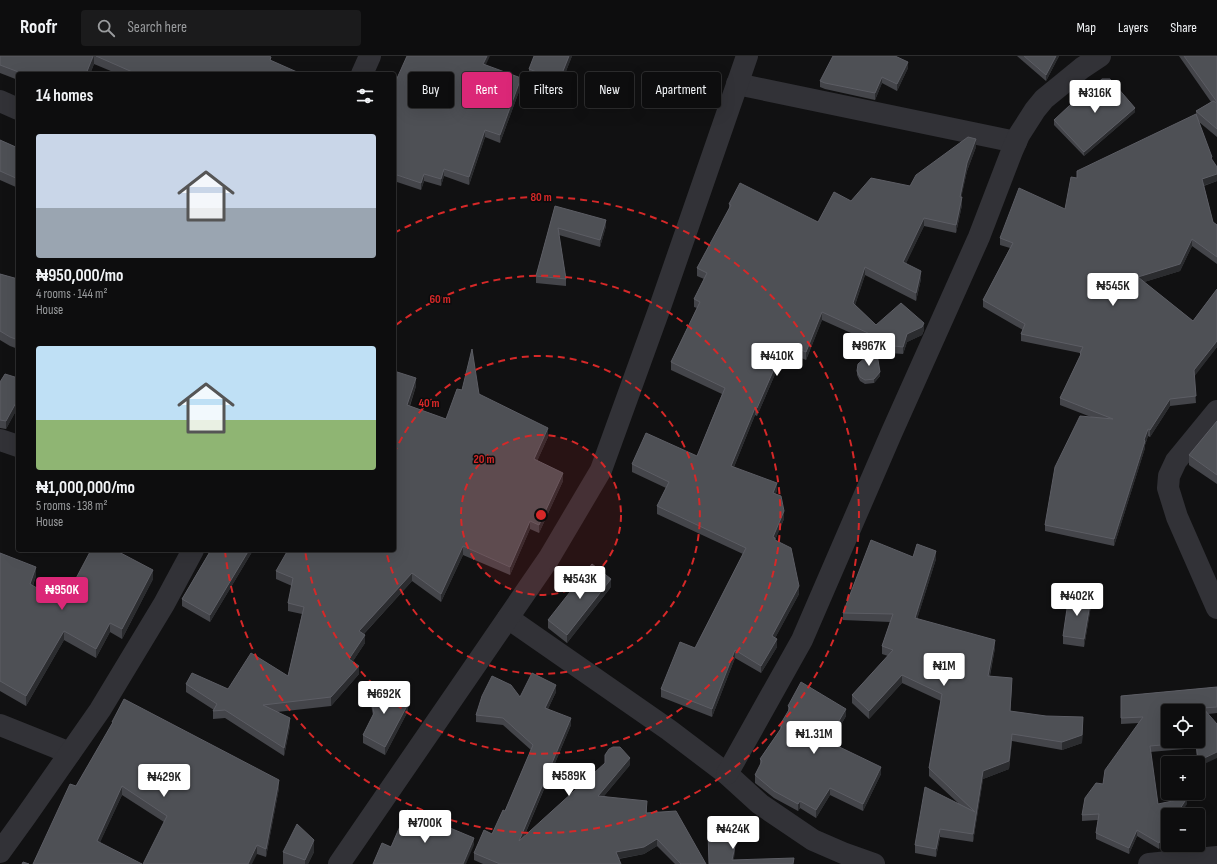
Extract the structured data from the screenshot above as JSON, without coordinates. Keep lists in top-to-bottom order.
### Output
{
  "page": {
    "header": "Roofr",
    "search": "Search here",
    "nav": ["Map", "Layers", "Share"],
    "chip": [
      "Buy",
      "Rent",
      "Filters",
      "New",
      "Apartment"
    ],
    "heading": "14 homes",
    "price": [
      "₦316K",
      "₦545K",
      "₦967K",
      "₦410K",
      "₦543K",
      "₦950K",
      "₦402K",
      "₦1M",
      "₦692K",
      "₦1.31M",
      "₦589K",
      "₦429K",
      "₦700K",
      "₦424K"
    ],
    "list": [
      {
        "name": "₦950,000/mo",
        "note": "4 rooms · 144 m² · House"
      },
      {
        "name": "₦1,000,000/mo",
        "note": "5 rooms · 138 m² · House"
      }
    ],
    "map_buttons": ["+", "−"]
  },
  "rings": [
    "80 m",
    "60 m",
    "40 m",
    "20 m"
  ]
}
